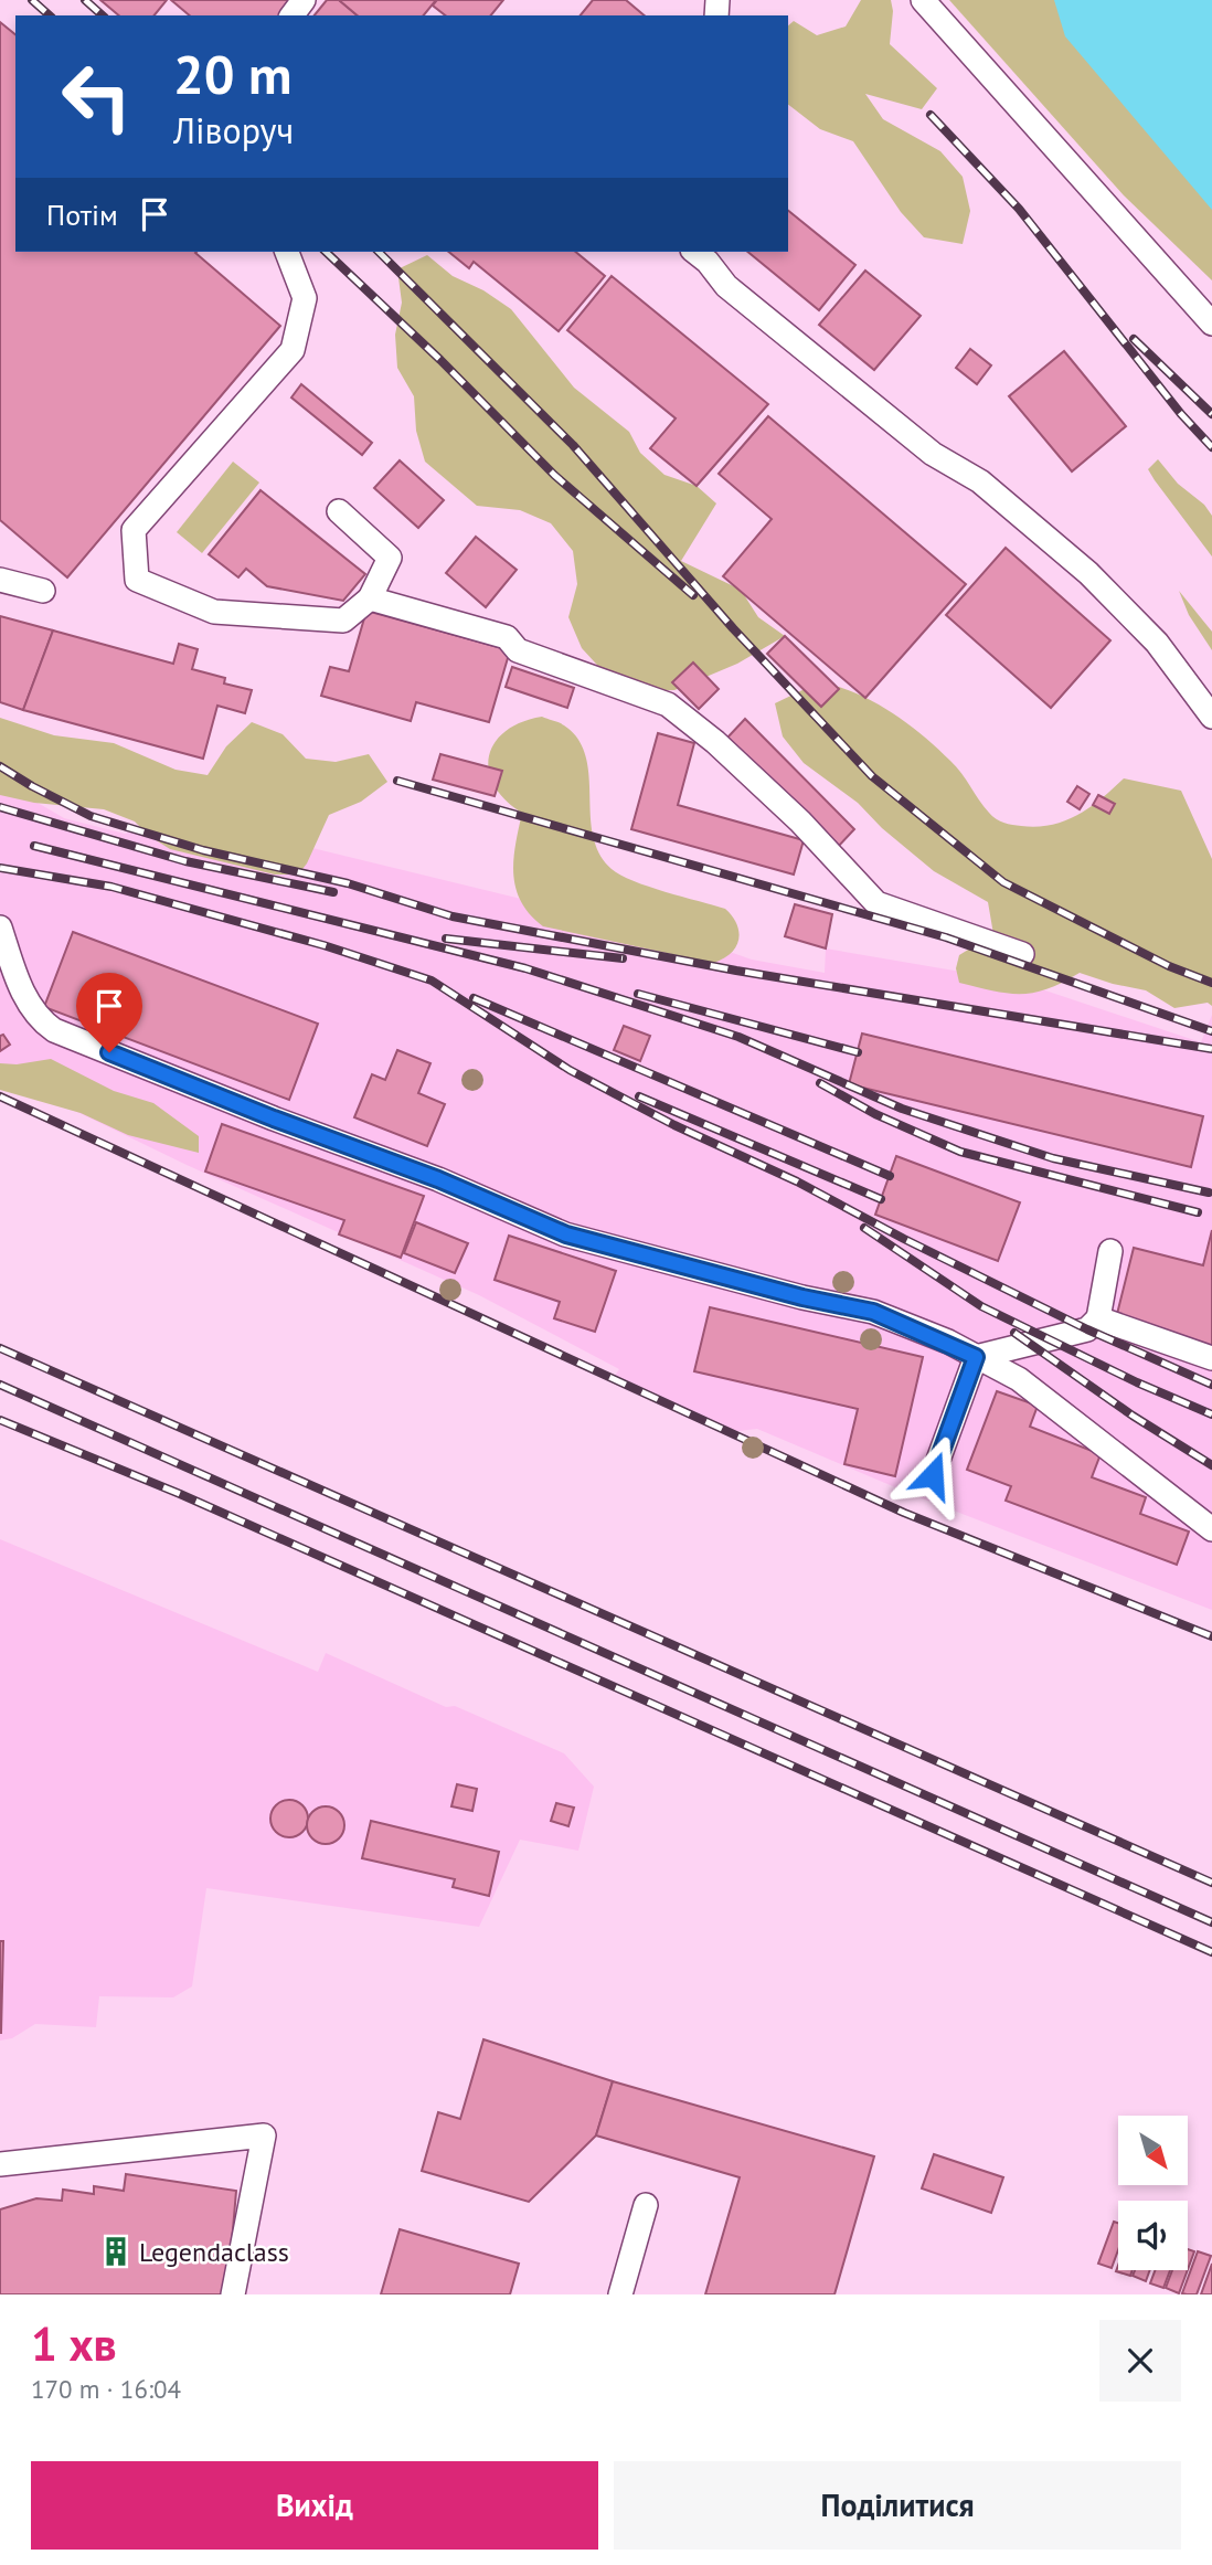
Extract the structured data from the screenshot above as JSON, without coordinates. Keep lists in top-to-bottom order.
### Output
{
  "places": {
    "building": ["Legendaclass"]
  },
  "north": "bottom right",
  "page": {
    "turn": ["20 m", "Ліворуч"],
    "then": "Потім",
    "heading": ["1 хв", "170 m · 16:04"],
    "buttons": ["Вихід", "Поділитися"]
  }
}
